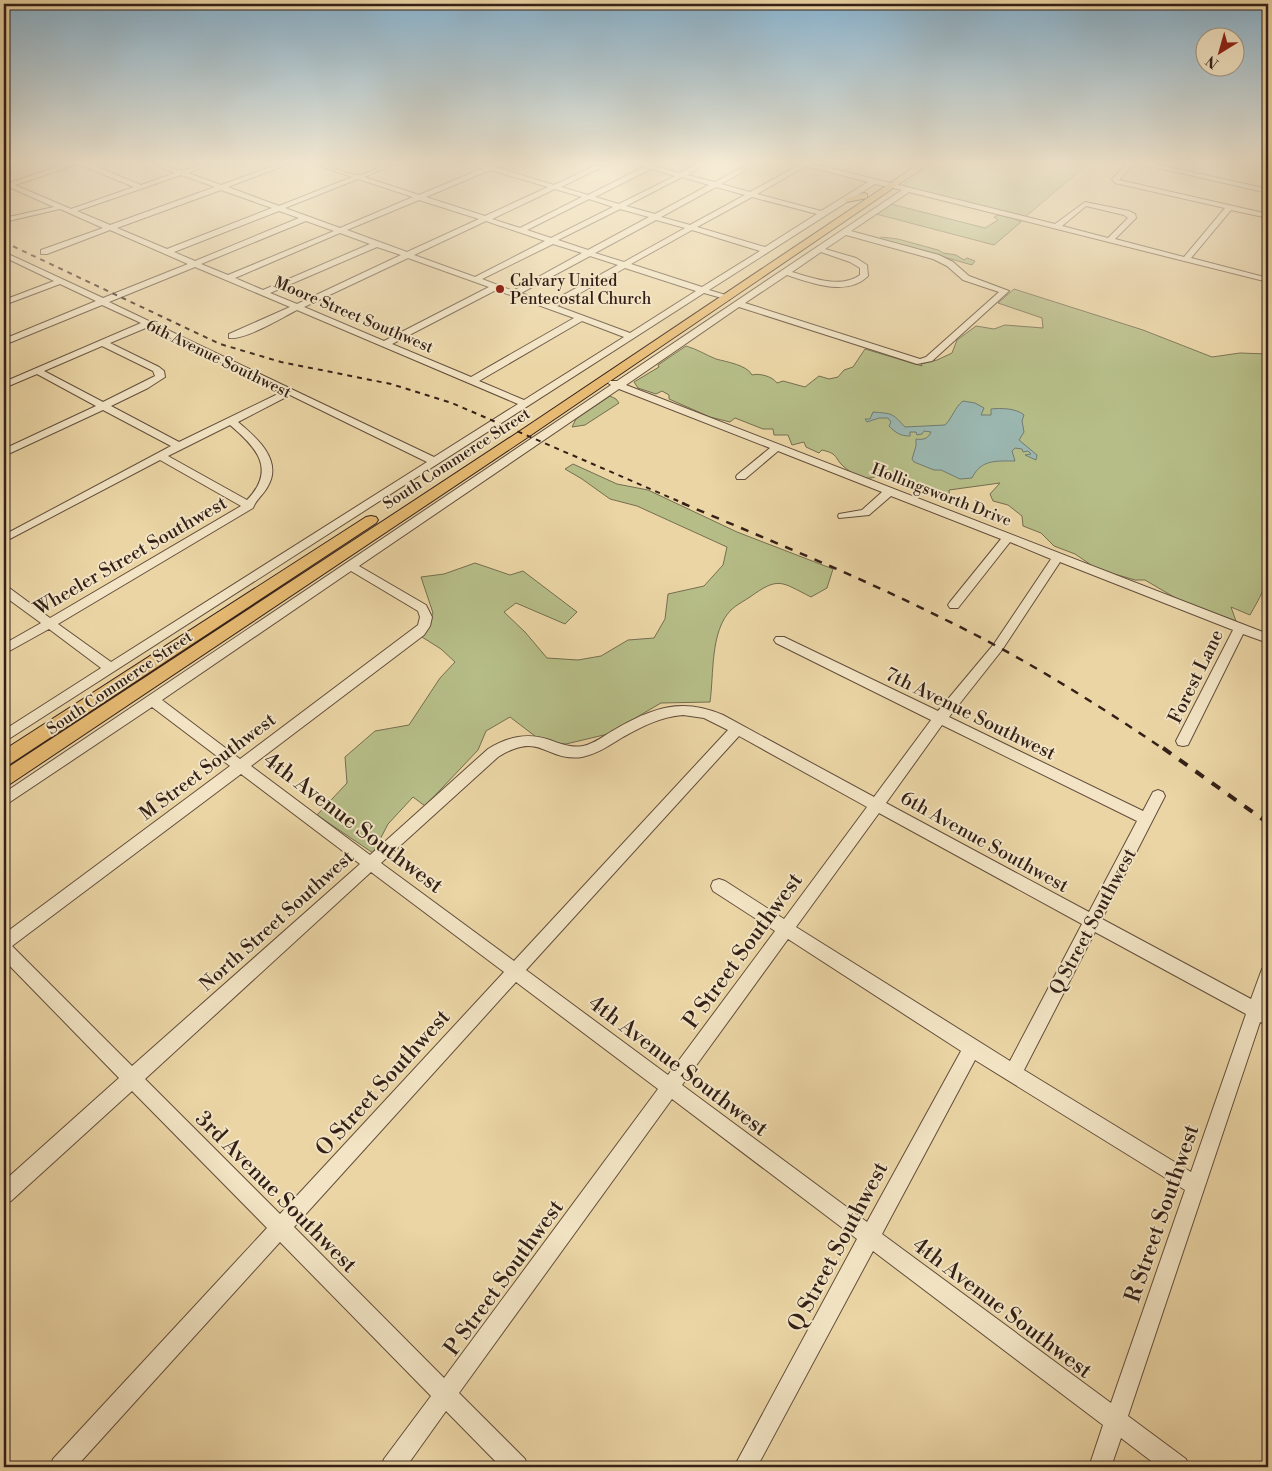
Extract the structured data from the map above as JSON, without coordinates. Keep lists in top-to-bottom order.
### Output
{
  "streets": {
    "main road": ["South Commerce Street"],
    "street": [
      "Moore Street Southwest",
      "6th Avenue Southwest",
      "Hollingsworth Drive",
      "Wheeler Street Southwest",
      "Forest Lane",
      "7th Avenue Southwest",
      "M Street Southwest",
      "4th Avenue Southwest",
      "North Street Southwest",
      "Q Street Southwest",
      "P Street Southwest",
      "O Street Southwest",
      "3rd Avenue Southwest",
      "R Street Southwest"
    ]
  },
  "crossings": [
    ["6th Avenue Southwest", "North Street Southwest"],
    ["6th Avenue Southwest", "Q Street Southwest"],
    ["6th Avenue Southwest", "P Street Southwest"],
    ["6th Avenue Southwest", "O Street Southwest"],
    ["6th Avenue Southwest", "R Street Southwest"],
    ["South Commerce Street", "Hollingsworth Drive"],
    ["Hollingsworth Drive", "Forest Lane"],
    ["Hollingsworth Drive", "P Street Southwest"],
    ["7th Avenue Southwest", "Q Street Southwest"],
    ["7th Avenue Southwest", "P Street Southwest"],
    ["M Street Southwest", "4th Avenue Southwest"],
    ["4th Avenue Southwest", "North Street Southwest"],
    ["4th Avenue Southwest", "Q Street Southwest"],
    ["4th Avenue Southwest", "P Street Southwest"],
    ["4th Avenue Southwest", "O Street Southwest"],
    ["4th Avenue Southwest", "R Street Southwest"],
    ["North Street Southwest", "3rd Avenue Southwest"],
    ["P Street Southwest", "3rd Avenue Southwest"],
    ["O Street Southwest", "3rd Avenue Southwest"]
  ],
  "places": ["Calvary United Pentecostal Church"],
  "north": "bottom left"
}
